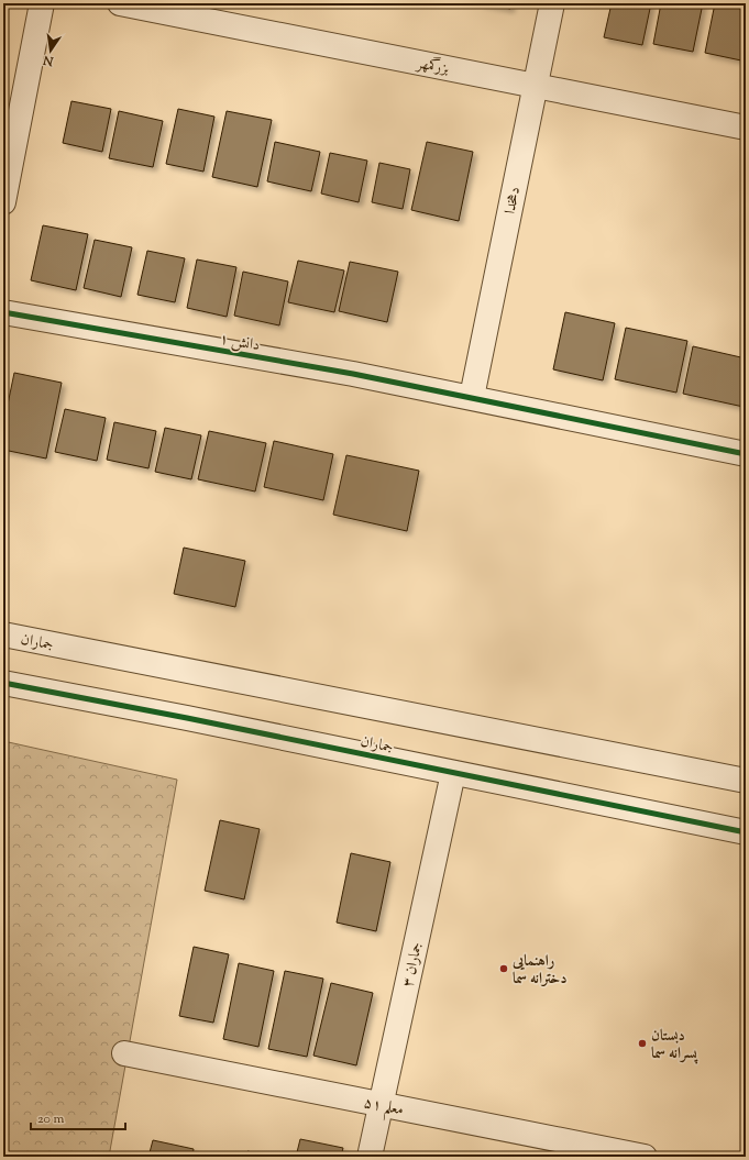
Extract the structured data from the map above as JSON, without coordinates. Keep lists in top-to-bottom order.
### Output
{
  "streets": {
    "street": [
      "بزرگمهر",
      "دهخدا",
      "دانش ۱",
      "جماران",
      "جماران ۳",
      "معلم ۵۱"
    ]
  },
  "crossings": [
    ["بزرگمهر", "دهخدا"],
    ["دهخدا", "دانش ۱"],
    ["جماران", "جماران ۳"],
    ["جماران ۳", "معلم ۵۱"]
  ],
  "places": ["راهنمایی دخترانه سما", "دبستان پسرانه سما"],
  "scale_bar": "20 m",
  "north": "bottom"
}
